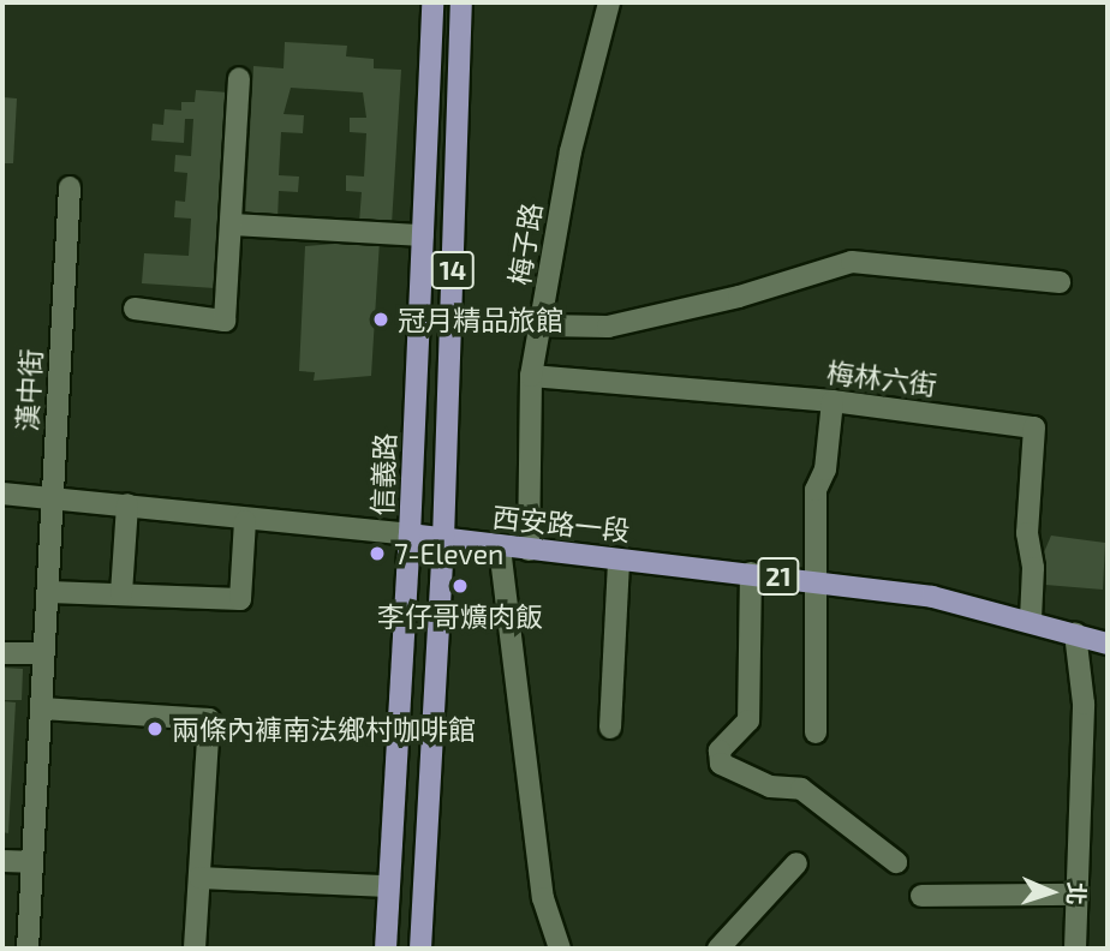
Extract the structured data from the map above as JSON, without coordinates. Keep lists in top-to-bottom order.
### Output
{
  "streets": {
    "main road": [
      "14",
      "信義路",
      "西安路一段",
      "21"
    ],
    "street": ["梅子路", "梅林六街", "漢中街"]
  },
  "crossings": [
    ["梅子路", "梅林六街"],
    ["梅子路", "西安路一段"],
    ["14", "西安路一段"],
    ["梅林六街", "西安路一段"],
    ["漢中街", "西安路一段"],
    ["信義路", "西安路一段"]
  ],
  "places": [
    "冠月精品旅館",
    "7-Eleven",
    "李仔哥爌肉飯",
    "兩條內褲南法鄉村咖啡館"
  ],
  "north": "right"
}
